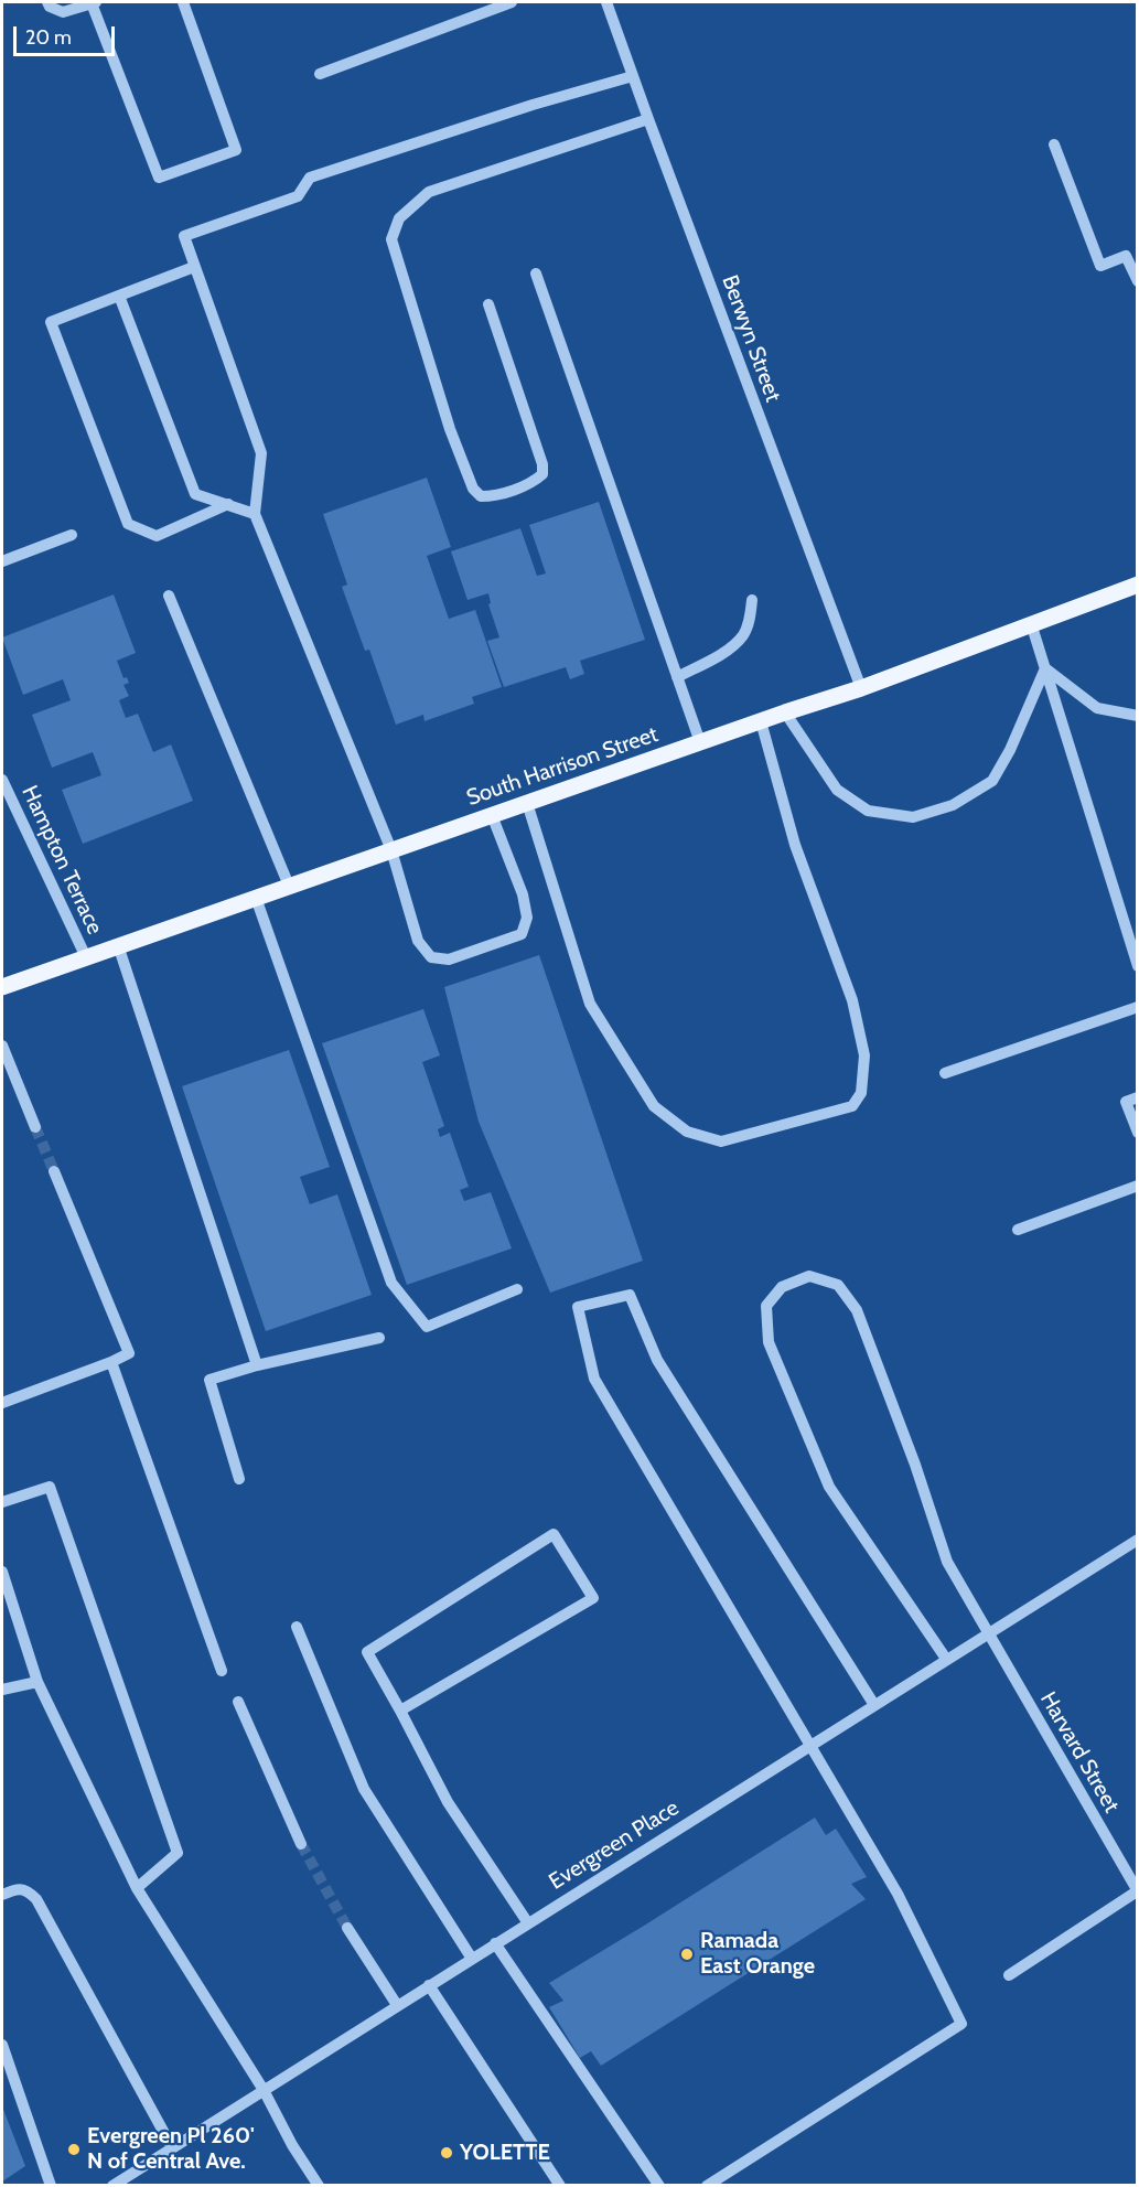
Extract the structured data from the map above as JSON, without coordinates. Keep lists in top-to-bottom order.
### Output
{
  "streets": {
    "main road": ["South Harrison Street"],
    "street": [
      "Berwyn Street",
      "Hampton Terrace",
      "Harvard Street",
      "Evergreen Place"
    ]
  },
  "crossings": [
    ["Berwyn Street", "South Harrison Street"],
    ["South Harrison Street", "Hampton Terrace"],
    ["Harvard Street", "Evergreen Place"]
  ],
  "places": ["Ramada East Orange", "Evergreen Pl 260' N of Central Ave.", "YOLETTE"],
  "scale_bar": "20 m"
}
